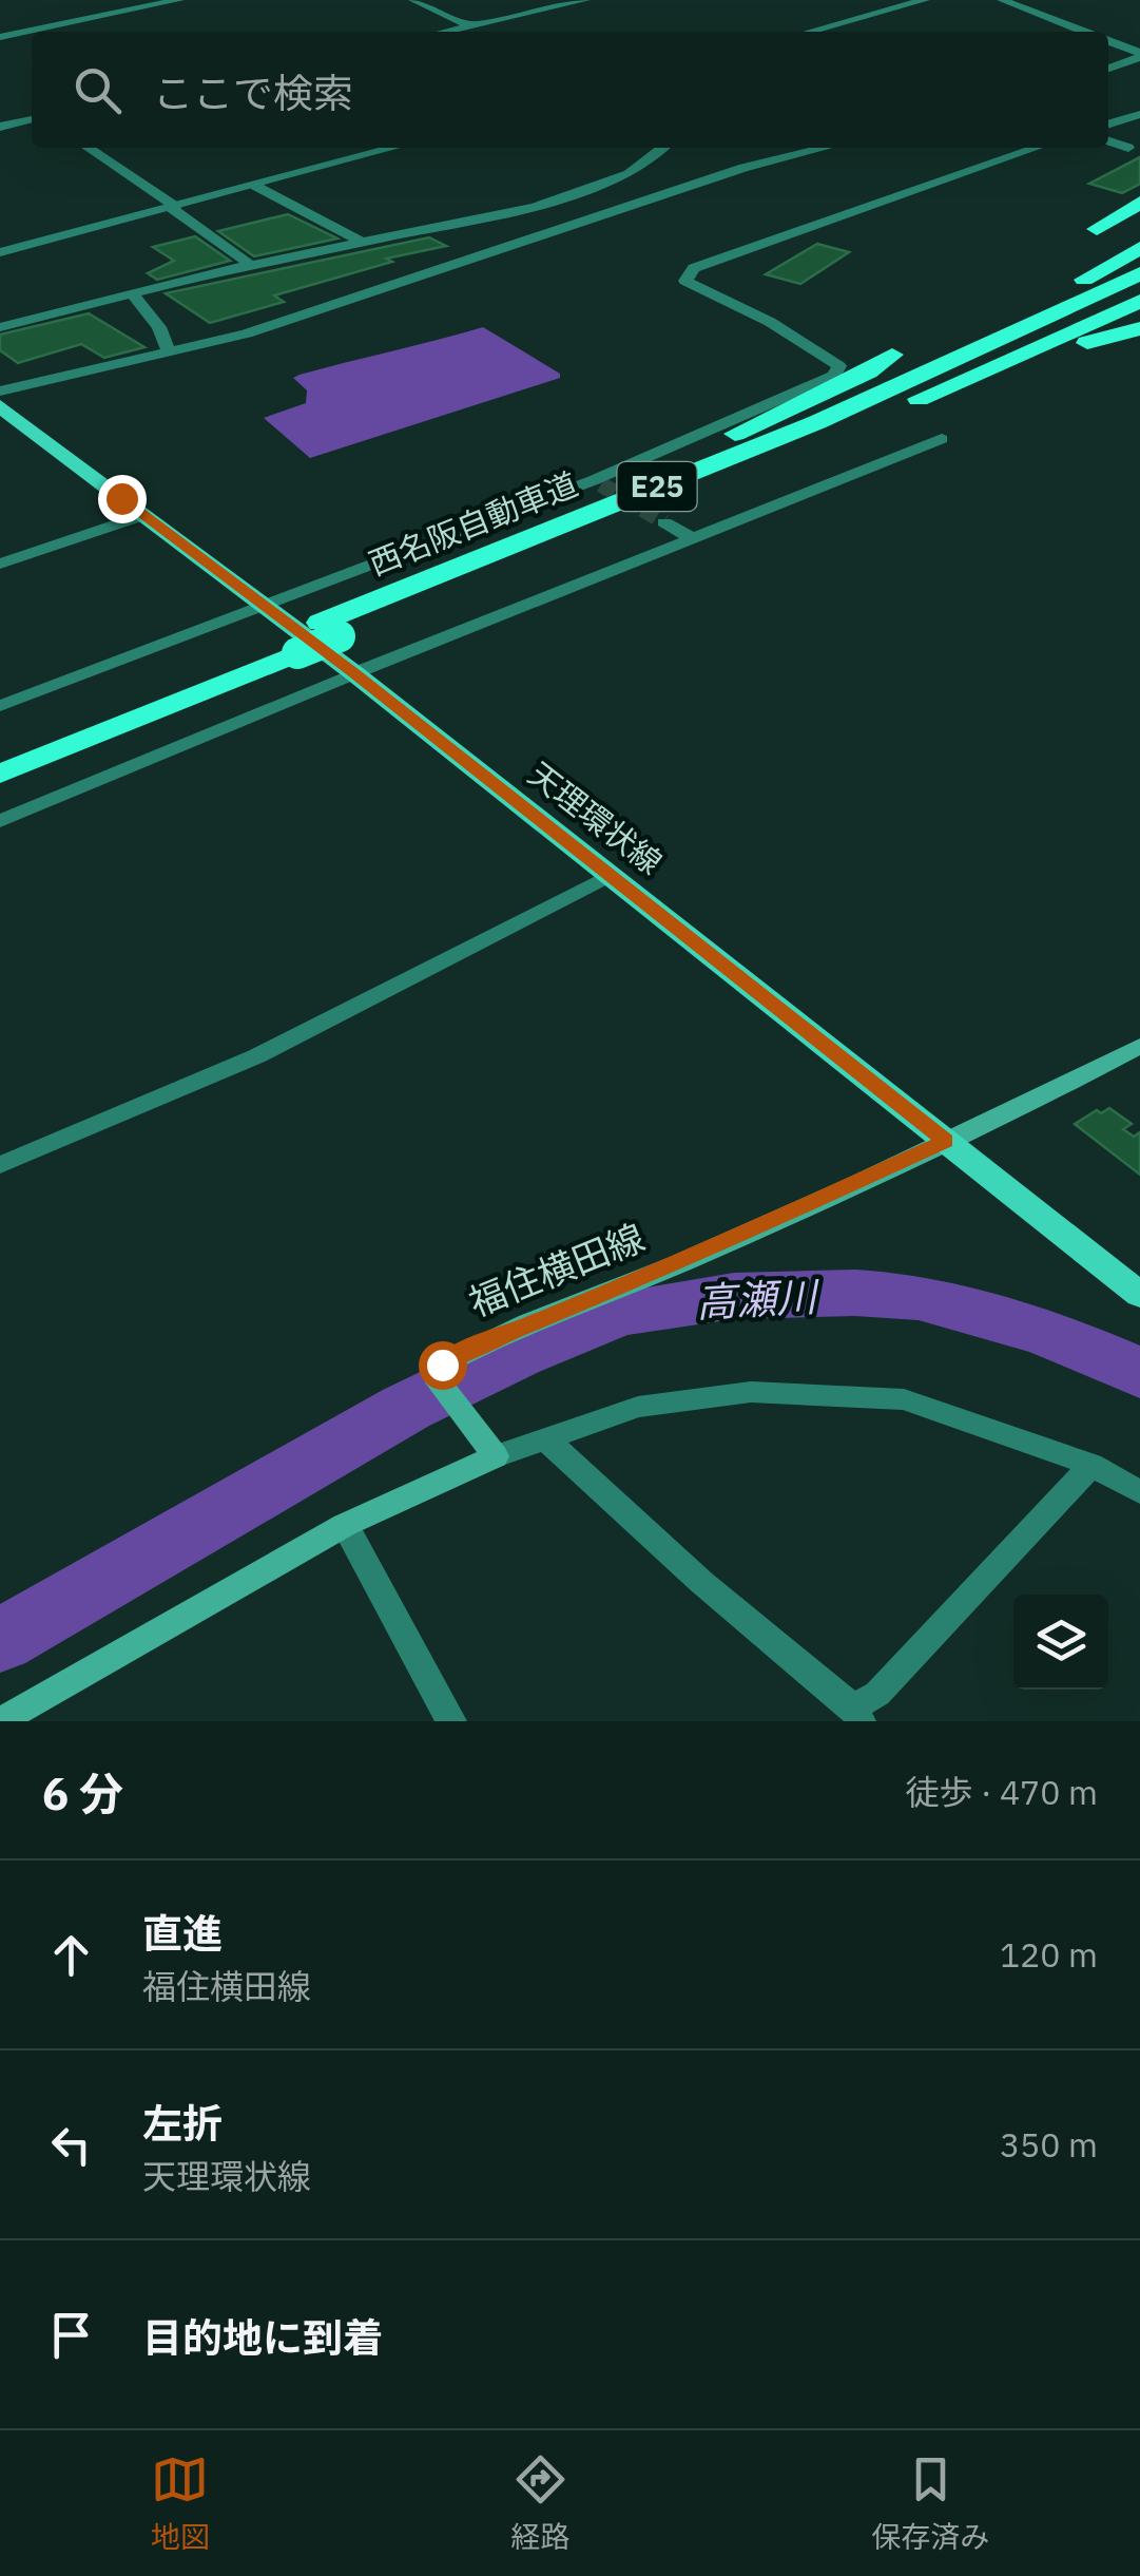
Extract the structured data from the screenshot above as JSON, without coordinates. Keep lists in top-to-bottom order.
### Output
{
  "streets": {
    "highway": ["E25", "西名阪自動車道"],
    "main road": ["天理環状線", "福住横田線"]
  },
  "crossings": [
    ["E25", "西名阪自動車道"],
    ["天理環状線", "福住横田線"]
  ],
  "water": ["高瀬川"],
  "page": {
    "search": "ここで検索",
    "heading": ["6 分", "徒歩 · 470 m"],
    "list": [
      ["直進", "福住横田線", "120 m"],
      ["左折", "天理環状線", "350 m"],
      "目的地に到着"
    ],
    "nav": ["地図", "経路", "保存済み"]
  }
}
